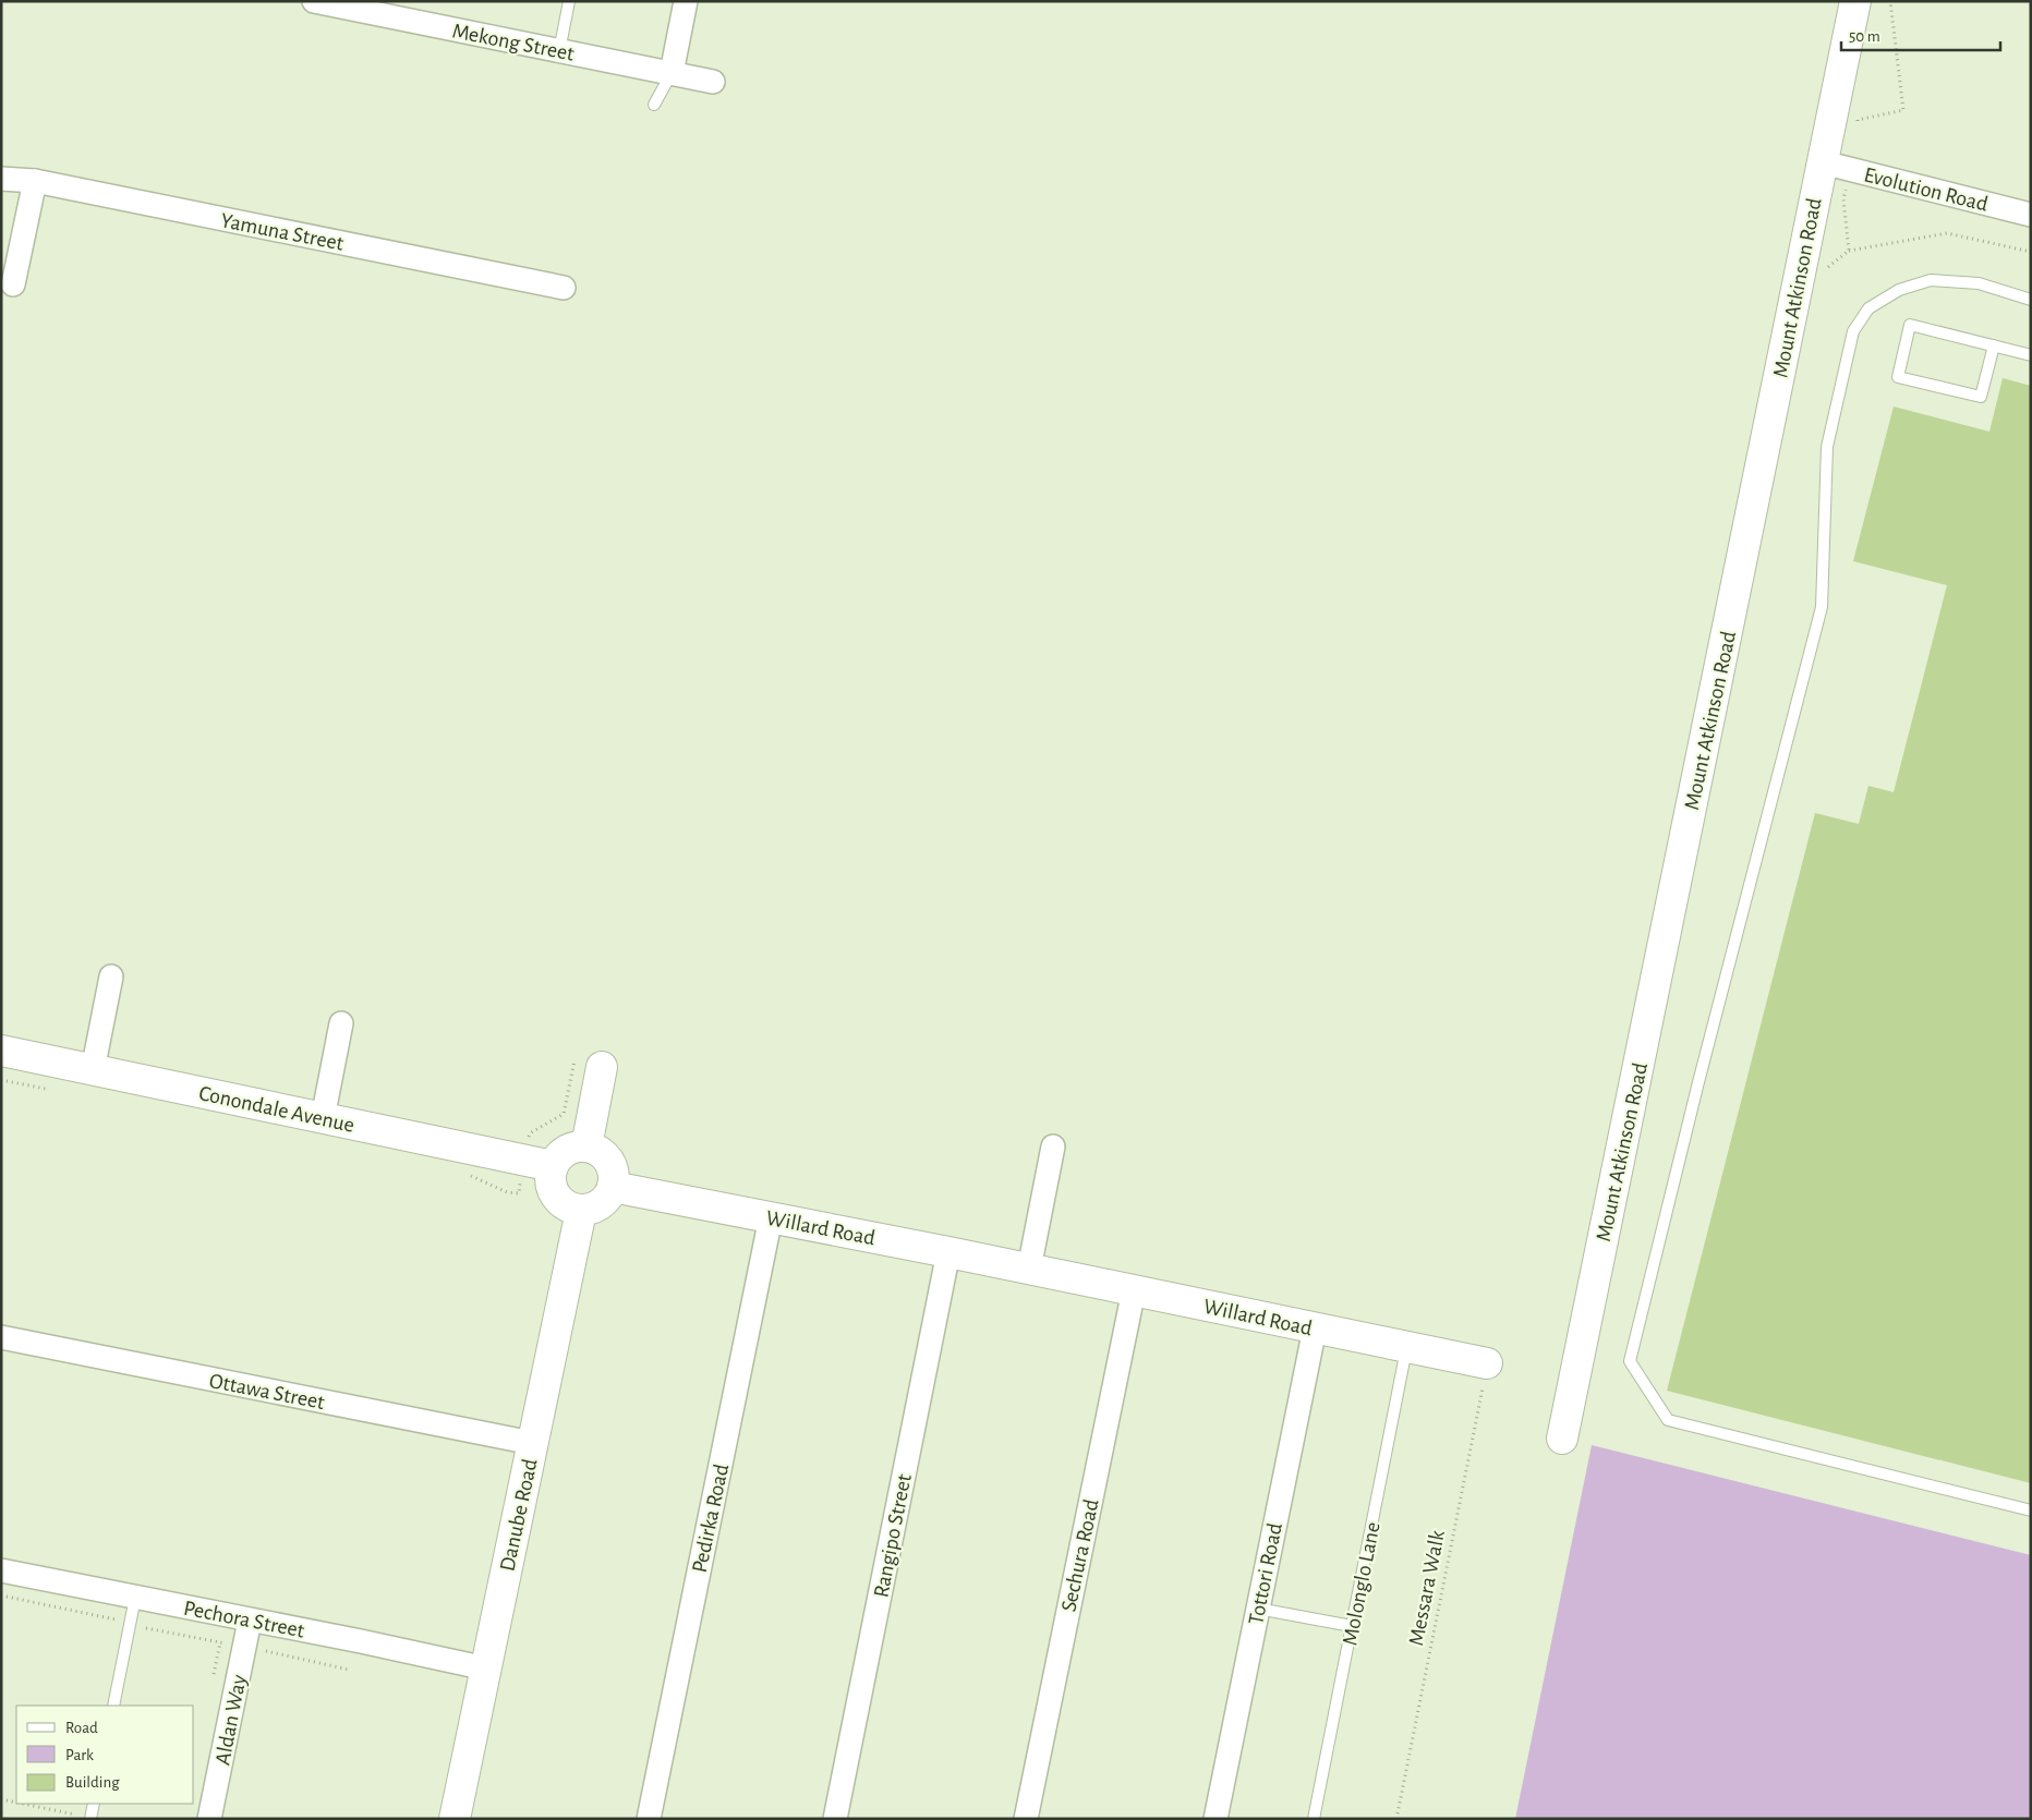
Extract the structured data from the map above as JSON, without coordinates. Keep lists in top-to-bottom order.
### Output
{
  "streets": {
    "street": [
      "Mekong Street",
      "Evolution Road",
      "Yamuna Street",
      "Mount Atkinson Road",
      "Conondale Avenue",
      "Willard Road",
      "Ottawa Street",
      "Danube Road",
      "Pedirka Road",
      "Rangipo Street",
      "Sechura Road",
      "Tottori Road",
      "Pechora Street",
      "Aldan Way"
    ],
    "lane": ["Molonglo Lane"],
    "path": ["Messara Walk"]
  },
  "crossings": [
    ["Evolution Road", "Mount Atkinson Road"],
    ["Conondale Avenue", "Willard Road"],
    ["Conondale Avenue", "Danube Road"],
    ["Willard Road", "Danube Road"],
    ["Willard Road", "Pedirka Road"],
    ["Willard Road", "Rangipo Street"],
    ["Willard Road", "Sechura Road"],
    ["Willard Road", "Tottori Road"],
    ["Willard Road", "Molonglo Lane"],
    ["Willard Road", "Messara Walk"],
    ["Ottawa Street", "Danube Road"],
    ["Danube Road", "Pechora Street"],
    ["Pechora Street", "Aldan Way"]
  ],
  "legend": ["Road", "Park", "Building"],
  "scale_bar": "50 m"
}
